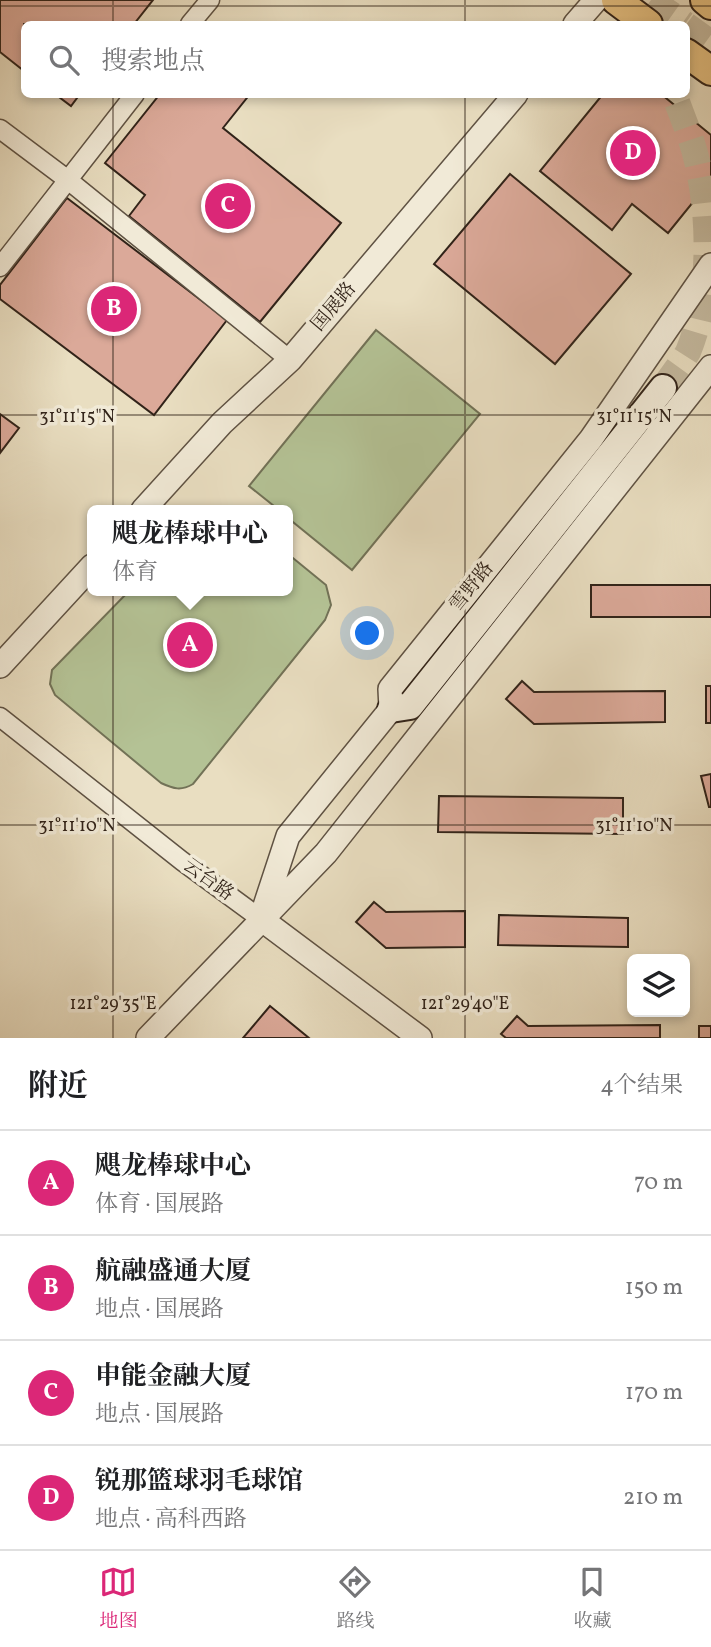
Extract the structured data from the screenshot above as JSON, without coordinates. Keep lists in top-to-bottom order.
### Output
{
  "streets": {
    "street": ["国展路", "雪野路", "云台路"]
  },
  "crossings": [
    ["雪野路", "云台路"]
  ],
  "page": {
    "search": "搜索地点",
    "pins": [
      "D",
      "C",
      "B",
      "A"
    ],
    "popup": ["飓龙棒球中心", "体育"],
    "heading": ["附近", "4个结果"],
    "list": [
      {
        "mark": "A",
        "name": "飓龙棒球中心",
        "note": "体育 · 国展路",
        "value": "70 m"
      },
      {
        "mark": "B",
        "name": "航融盛通大厦",
        "note": "地点 · 国展路",
        "value": "150 m"
      },
      {
        "mark": "C",
        "name": "申能金融大厦",
        "note": "地点 · 国展路",
        "value": "170 m"
      },
      {
        "mark": "D",
        "name": "锐那篮球羽毛球馆",
        "note": "地点 · 高科西路",
        "value": "210 m"
      }
    ],
    "nav": ["地图", "路线", "收藏"]
  },
  "coordinates": [
    "31°11'15\"N",
    "31°11'10\"N",
    "121°29'35\"E",
    "121°29'40\"E"
  ]
}
